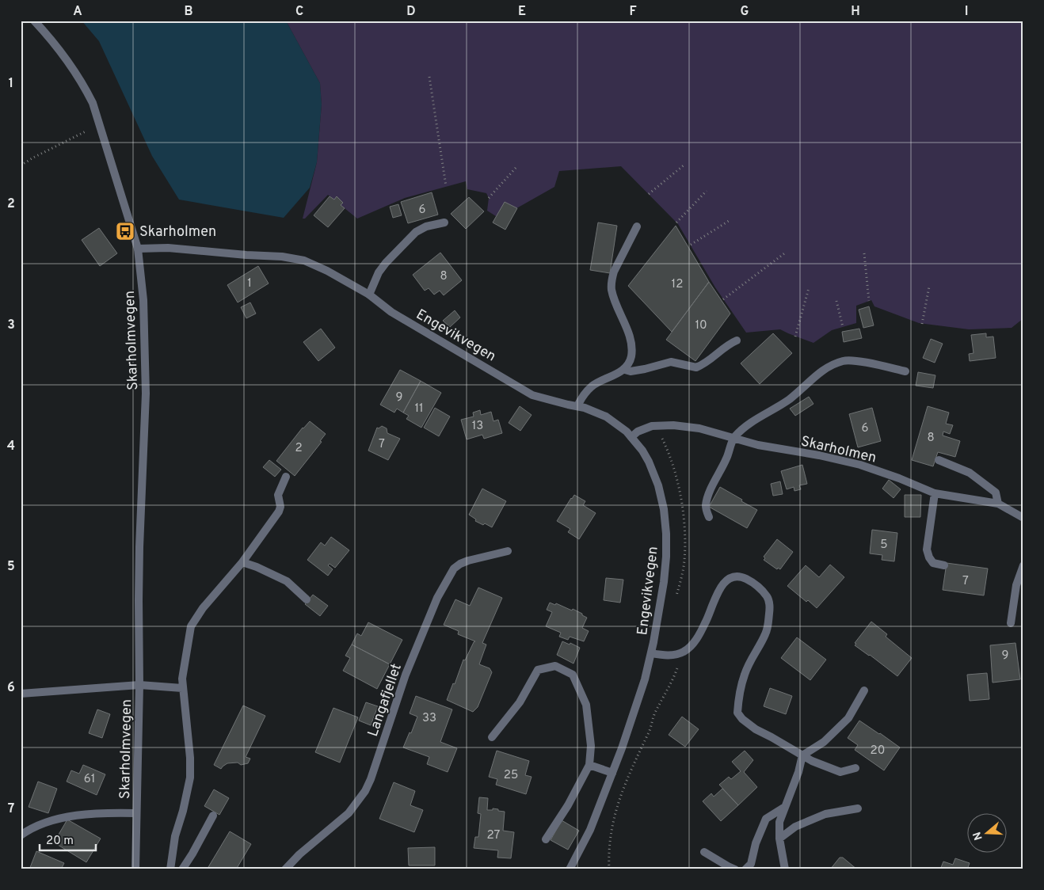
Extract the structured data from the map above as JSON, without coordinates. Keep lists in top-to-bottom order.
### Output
{
  "streets": {
    "street": [
      "Engevikvegen",
      "Skarholmvegen",
      "Skarholmen",
      "Langafjellet"
    ]
  },
  "crossings": [
    ["Engevikvegen", "Skarholmvegen"],
    ["Engevikvegen", "Skarholmen"]
  ],
  "places": {
    "bus stop": ["Skarholmen"]
  },
  "house_numbers": [
    "6",
    "8",
    "1",
    "12",
    "10",
    "9",
    "11",
    "13",
    "6",
    "8",
    "7",
    "2",
    "5",
    "7",
    "9",
    "33",
    "20",
    "25",
    "61",
    "27"
  ],
  "scale_bar": "20 m",
  "north": "left",
  "grid": {
    "columns": [
      "A",
      "B",
      "C",
      "D",
      "E",
      "F",
      "G",
      "H",
      "I"
    ],
    "rows": [
      "1",
      "2",
      "3",
      "4",
      "5",
      "6",
      "7"
    ]
  }
}
